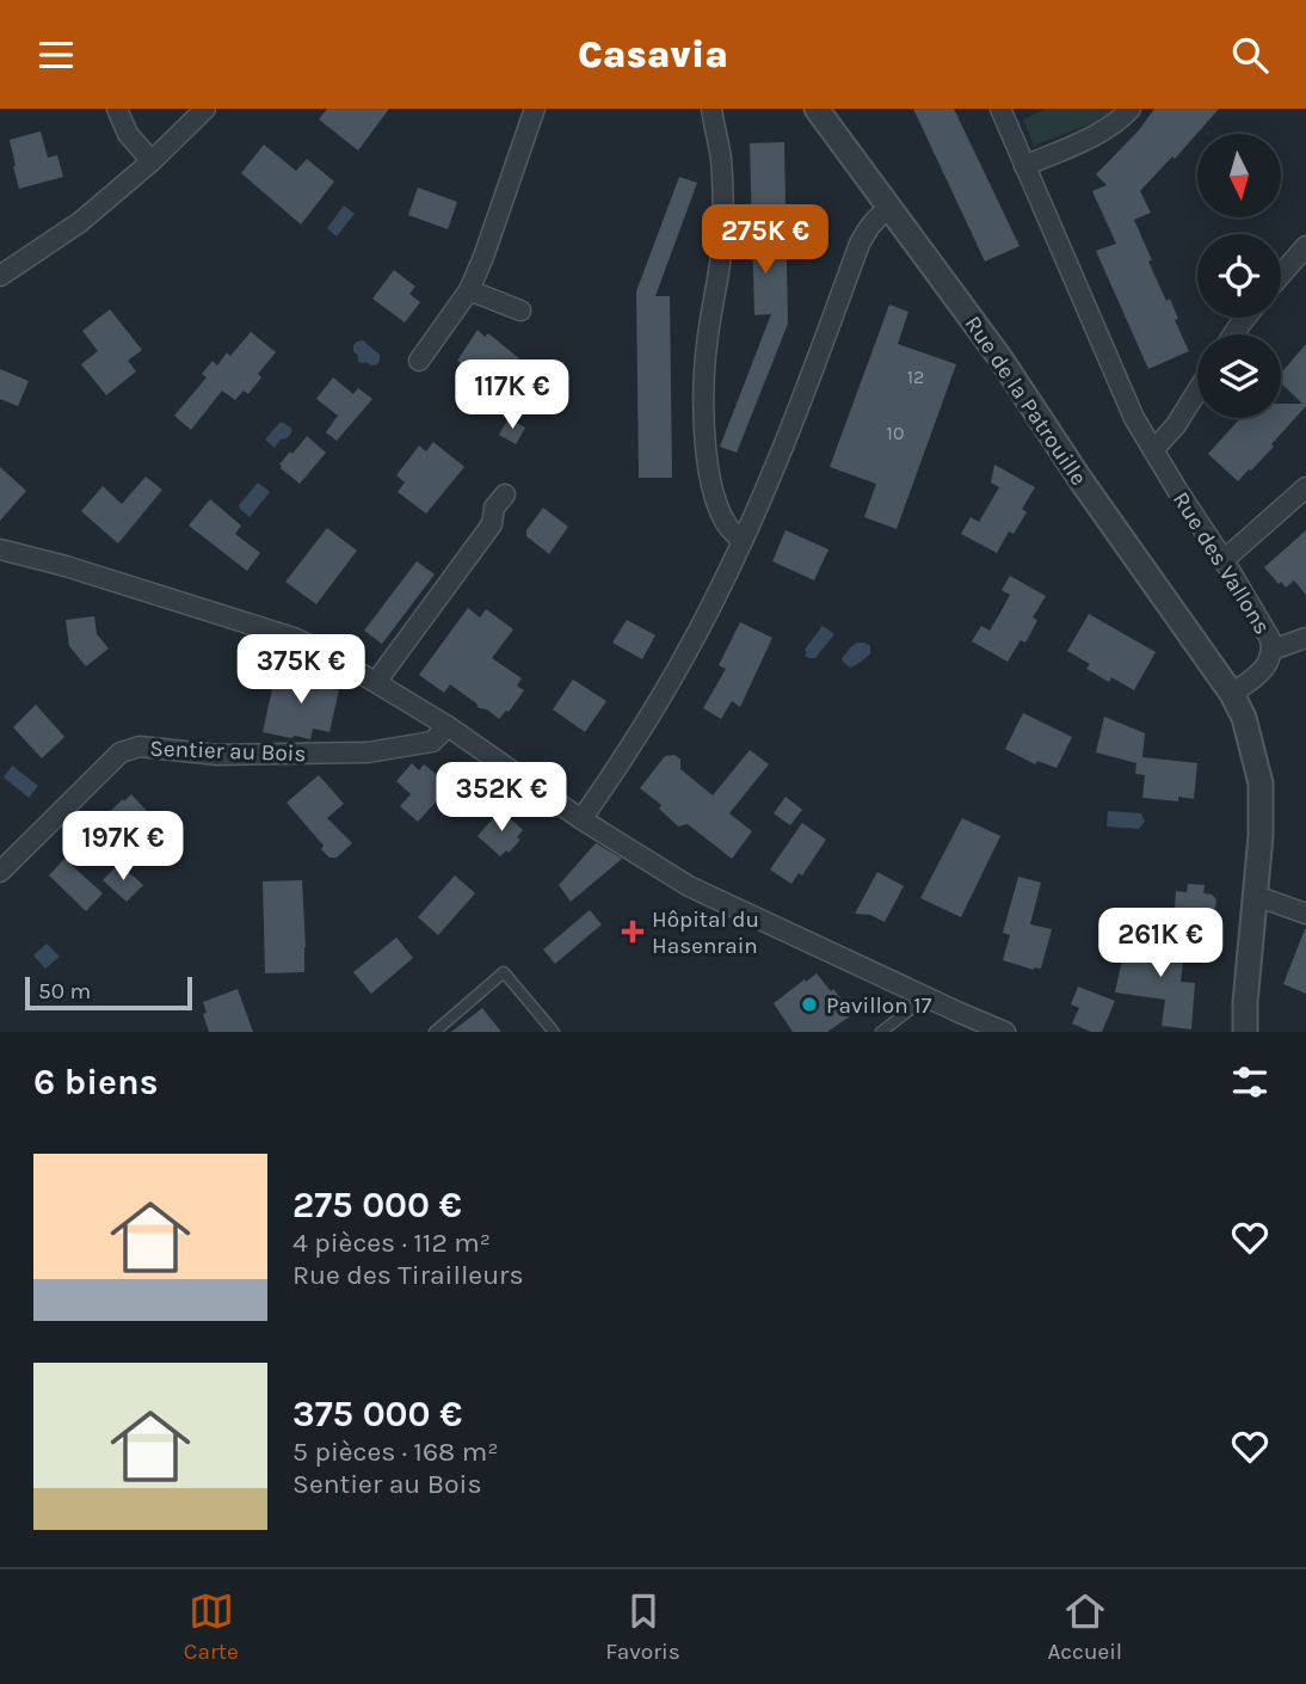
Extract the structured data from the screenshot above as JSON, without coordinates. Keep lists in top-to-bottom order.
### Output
{
  "streets": {
    "street": ["Rue de la Patrouille", "Rue des Vallons", "Sentier au Bois"]
  },
  "crossings": [
    ["Rue de la Patrouille", "Rue des Vallons"]
  ],
  "places": {
    "health": ["Hôpital du Hasenrain"],
    "other": ["Pavillon 17"]
  },
  "house_numbers": ["12", "10"],
  "scale_bar": "50 m",
  "north": "bottom",
  "page": {
    "header": "Casavia",
    "price": [
      "275K €",
      "117K €",
      "375K €",
      "352K €",
      "197K €",
      "261K €"
    ],
    "scale": "50 m",
    "heading": "6 biens",
    "list": [
      {
        "name": "275 000 €",
        "note": "4 pièces · 112 m² · Rue des Tirailleurs"
      },
      {
        "name": "375 000 €",
        "note": "5 pièces · 168 m² · Sentier au Bois"
      }
    ],
    "tabs": ["Carte", "Favoris", "Accueil"]
  }
}
